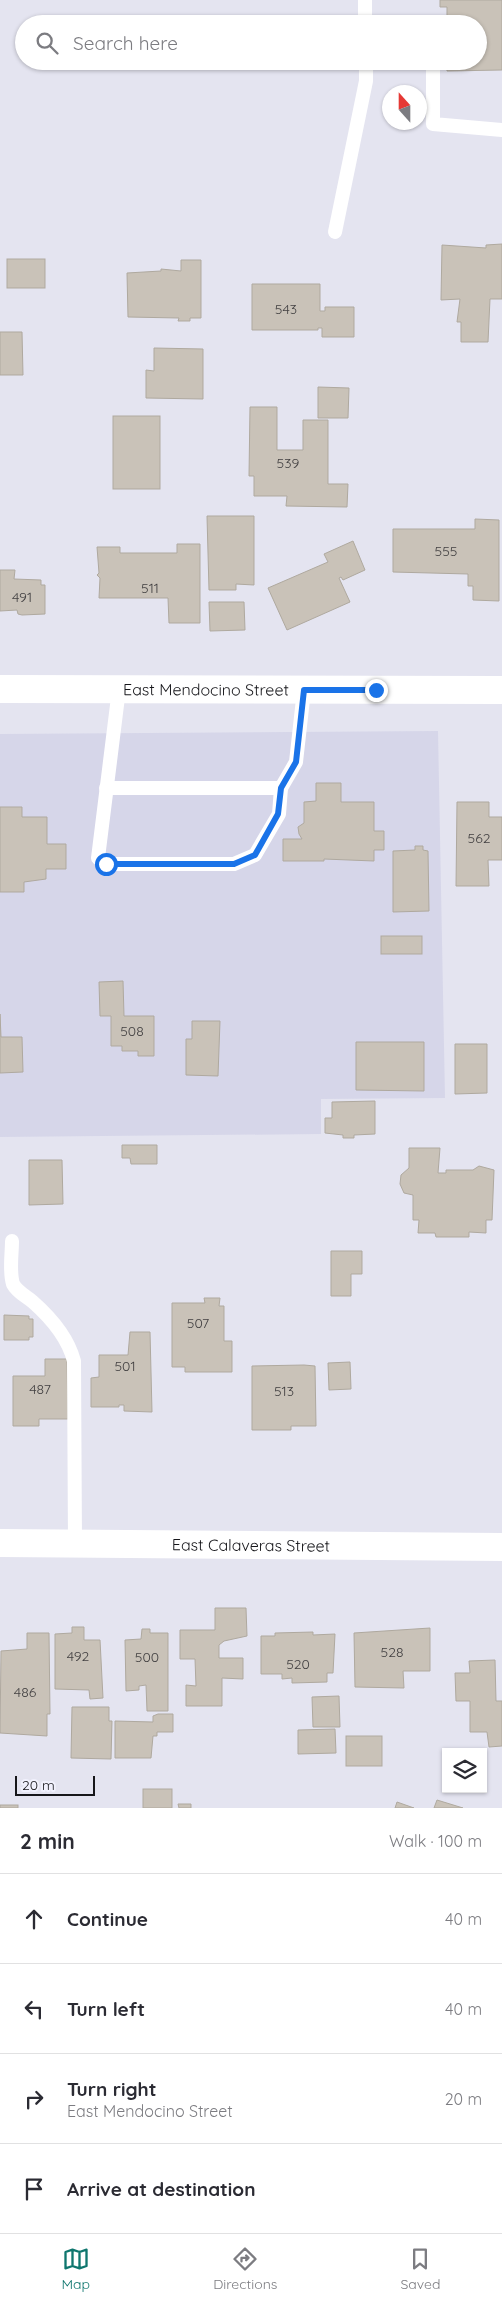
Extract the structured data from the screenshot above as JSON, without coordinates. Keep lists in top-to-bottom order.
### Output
{
  "streets": {
    "street": ["East Mendocino Street", "East Calaveras Street"]
  },
  "house_numbers": [
    "543",
    "539",
    "555",
    "511",
    "491",
    "562",
    "508",
    "507",
    "501",
    "487",
    "513",
    "528",
    "492",
    "500",
    "520",
    "486"
  ],
  "scale_bar": "20 m",
  "north": "top",
  "page": {
    "search": "Search here",
    "scale": "20 m",
    "heading": ["2 min", "Walk · 100 m"],
    "list": [
      ["Continue", "40 m"],
      ["Turn left", "40 m"],
      ["Turn right", "East Mendocino Street", "20 m"],
      "Arrive at destination"
    ],
    "nav": ["Map", "Directions", "Saved"]
  }
}
